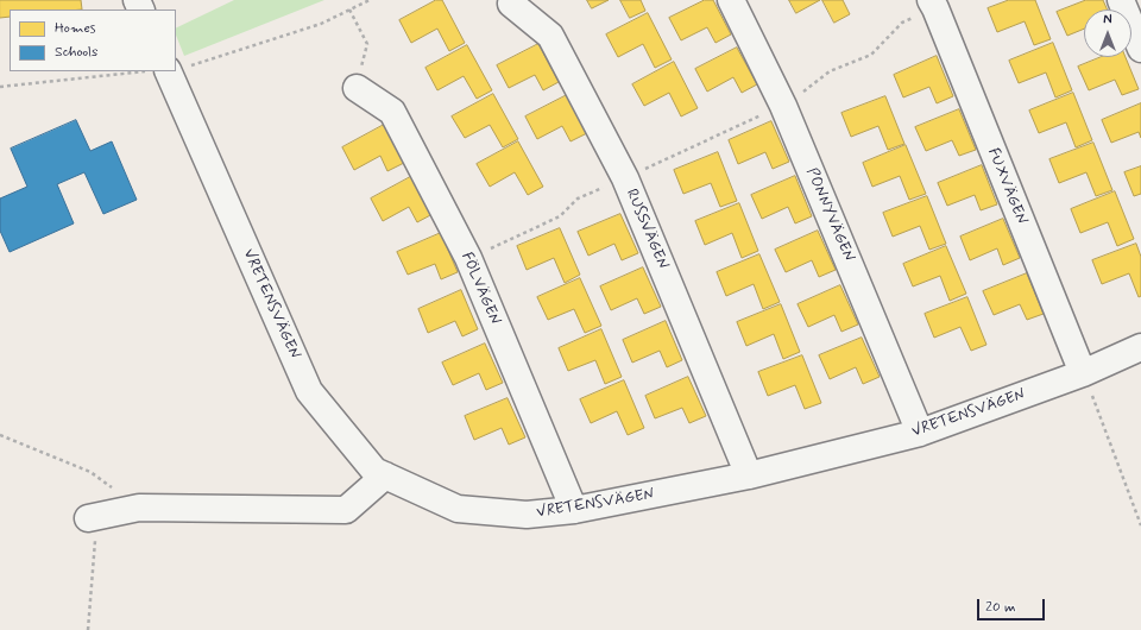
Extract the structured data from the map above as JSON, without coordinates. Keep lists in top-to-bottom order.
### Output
{
  "streets": {
    "street": [
      "FUXVÄGEN",
      "PONNYVÄGEN",
      "RUSSVÄGEN",
      "FÖLVÄGEN",
      "VRETENSVÄGEN"
    ]
  },
  "crossings": [
    ["FUXVÄGEN", "VRETENSVÄGEN"],
    ["PONNYVÄGEN", "VRETENSVÄGEN"],
    ["RUSSVÄGEN", "VRETENSVÄGEN"],
    ["FÖLVÄGEN", "VRETENSVÄGEN"]
  ],
  "legend": ["Homes", "Schools"],
  "scale_bar": "20 m",
  "north": "top"
}
